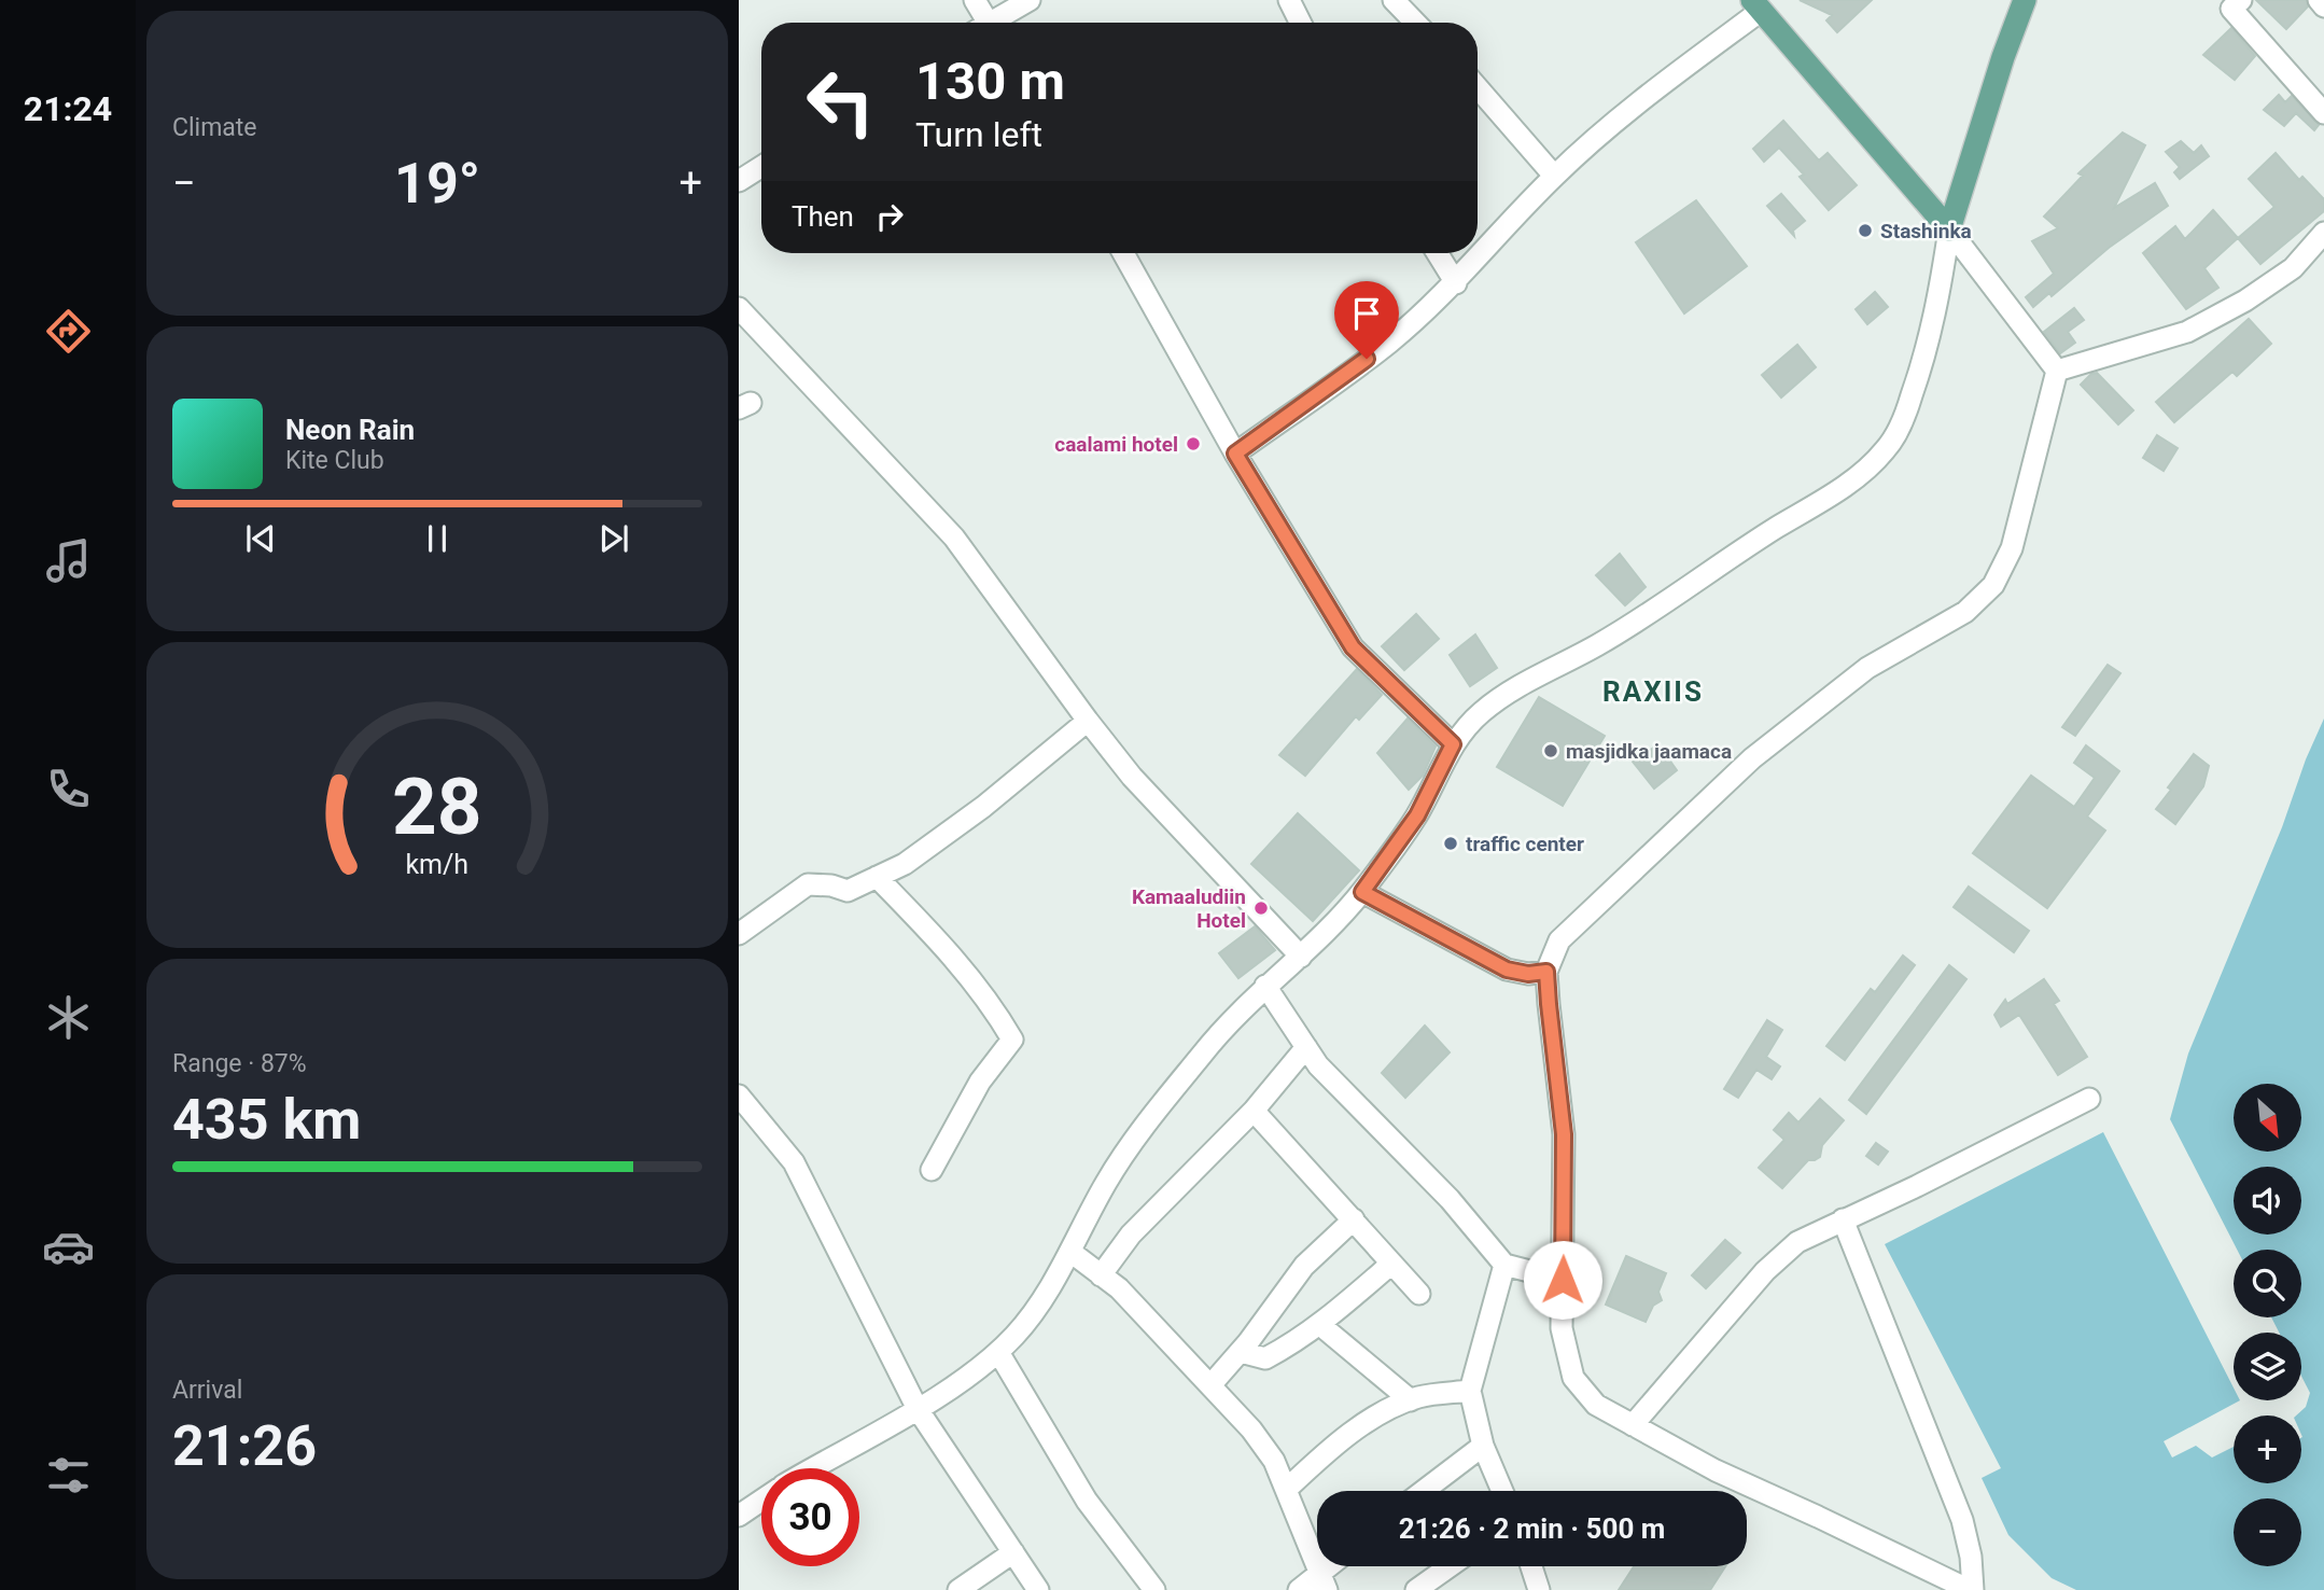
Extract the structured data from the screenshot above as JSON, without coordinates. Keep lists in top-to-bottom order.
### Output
{
  "districts": ["RAXIIS"],
  "places": [
    "Stashinka",
    "caalami hotel",
    "masjidka jaamaca",
    "traffic center",
    "Kamaaludiin Hotel"
  ],
  "north": "bottom right",
  "page": {
    "tabs": "21:24",
    "tile": [
      "Climate",
      ["Range · 87%", "435 km"],
      ["Arrival", "21:26"]
    ],
    "turn": ["130 m", "Turn left"],
    "heat": ["−", "19°", "+"],
    "then": "Then",
    "song": ["Neon Rain", "Kite Club"],
    "map_buttons": ["+", "−"],
    "limit": "30",
    "trip": "21:26 · 2 min · 500 m",
    "gauge": ["28", "km/h"]
  }
}
